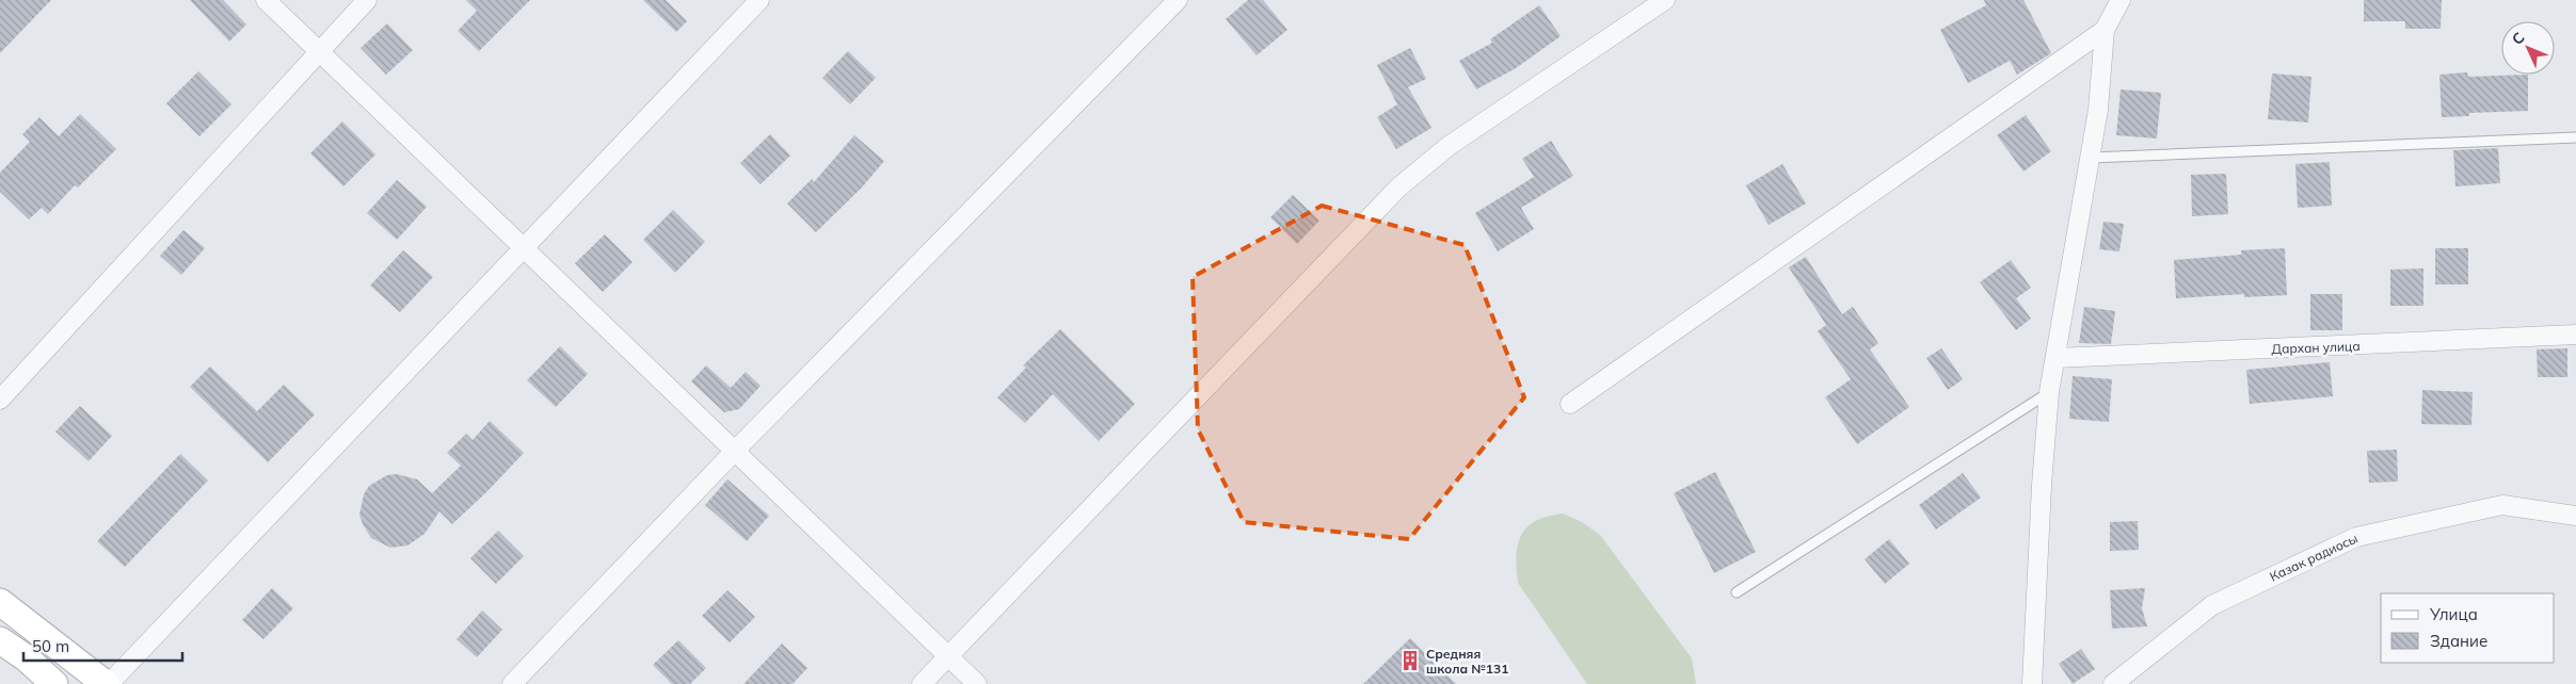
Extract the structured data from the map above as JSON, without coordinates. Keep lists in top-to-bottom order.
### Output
{
  "streets": {
    "street": ["Дархан улица", "Казак радиосы"]
  },
  "places": {
    "building": ["Средняя школа №131"]
  },
  "legend": ["Улица", "Здание"],
  "scale_bar": "50 m",
  "north": "top left"
}
